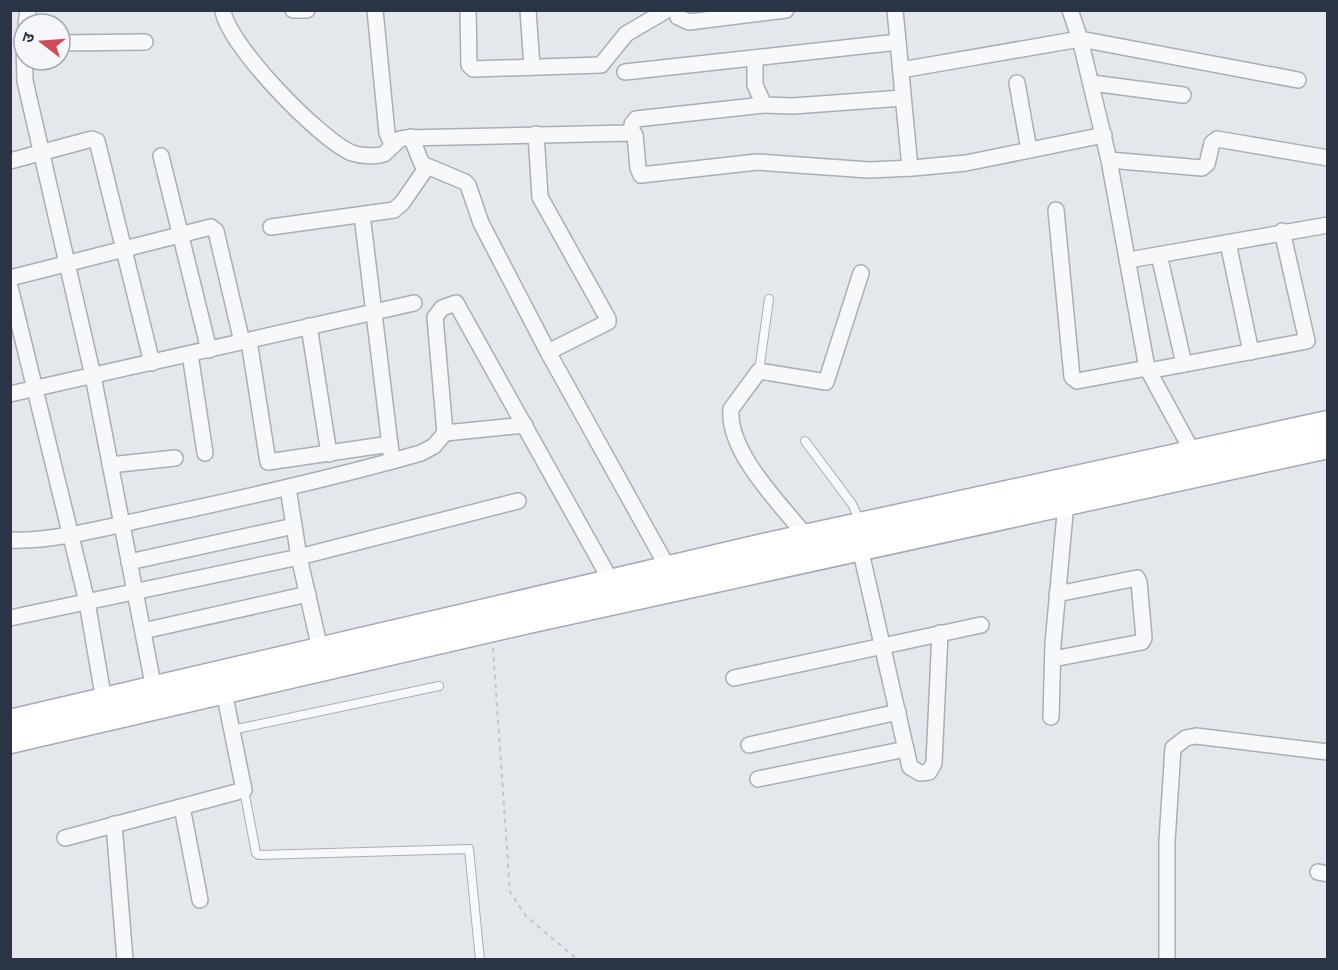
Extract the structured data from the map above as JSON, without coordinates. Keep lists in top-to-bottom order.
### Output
{
  "north": "left"
}
